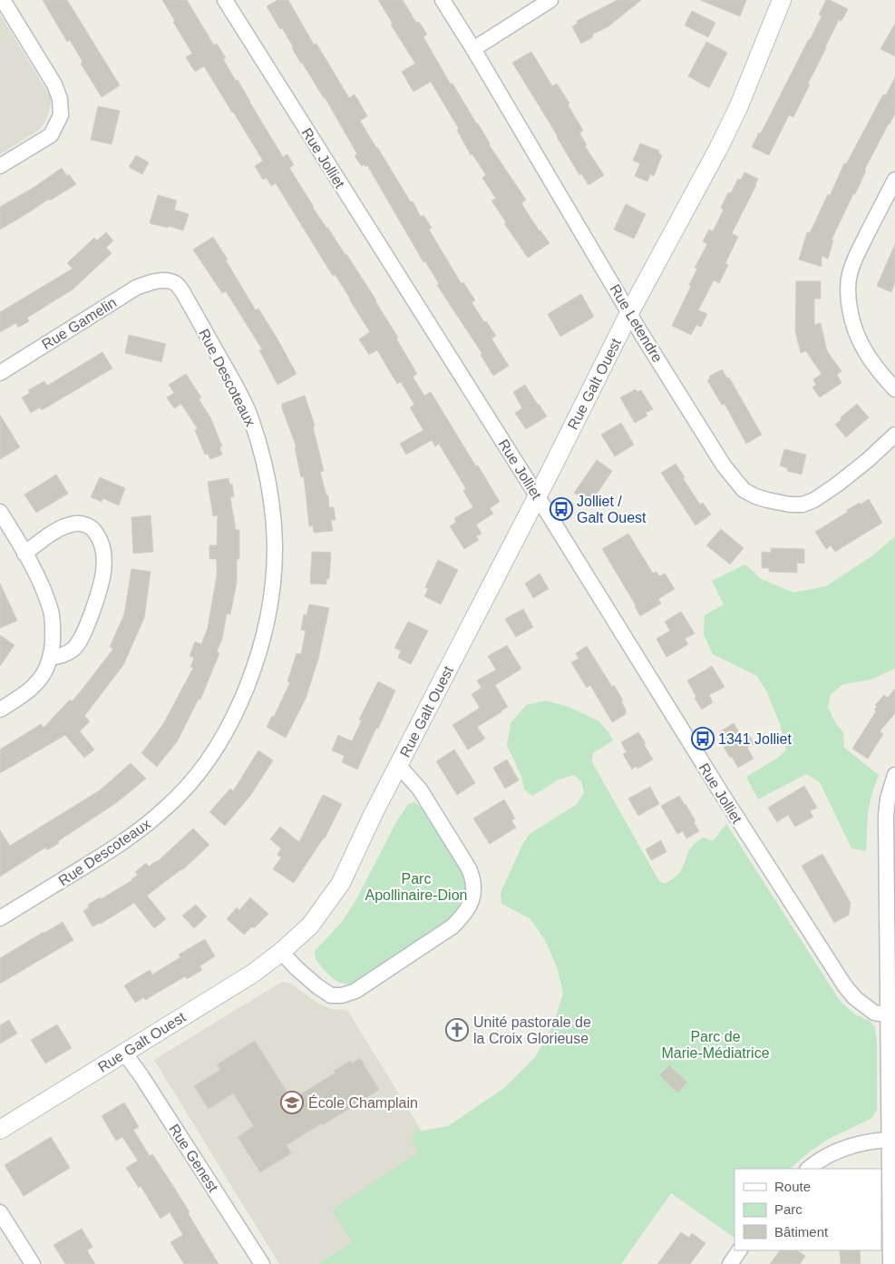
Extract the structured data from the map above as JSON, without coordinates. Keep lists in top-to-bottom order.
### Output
{
  "streets": {
    "street": [
      "Rue Jolliet",
      "Rue Gamelin",
      "Rue Letendre",
      "Rue Descoteaux",
      "Rue Galt Ouest",
      "Rue Genest"
    ]
  },
  "crossings": [
    ["Rue Jolliet", "Rue Galt Ouest"],
    ["Rue Gamelin", "Rue Descoteaux"],
    ["Rue Letendre", "Rue Galt Ouest"],
    ["Rue Galt Ouest", "Rue Genest"]
  ],
  "parks": ["Parc Apollinaire-Dion", "Parc de Marie-Médiatrice"],
  "places": {
    "bus stop": ["Jolliet / Galt Ouest", "1341 Jolliet"],
    "church": ["Unité pastorale de la Croix Glorieuse"],
    "school or university": ["École Champlain"]
  },
  "legend": ["Route", "Parc", "Bâtiment"]
}
